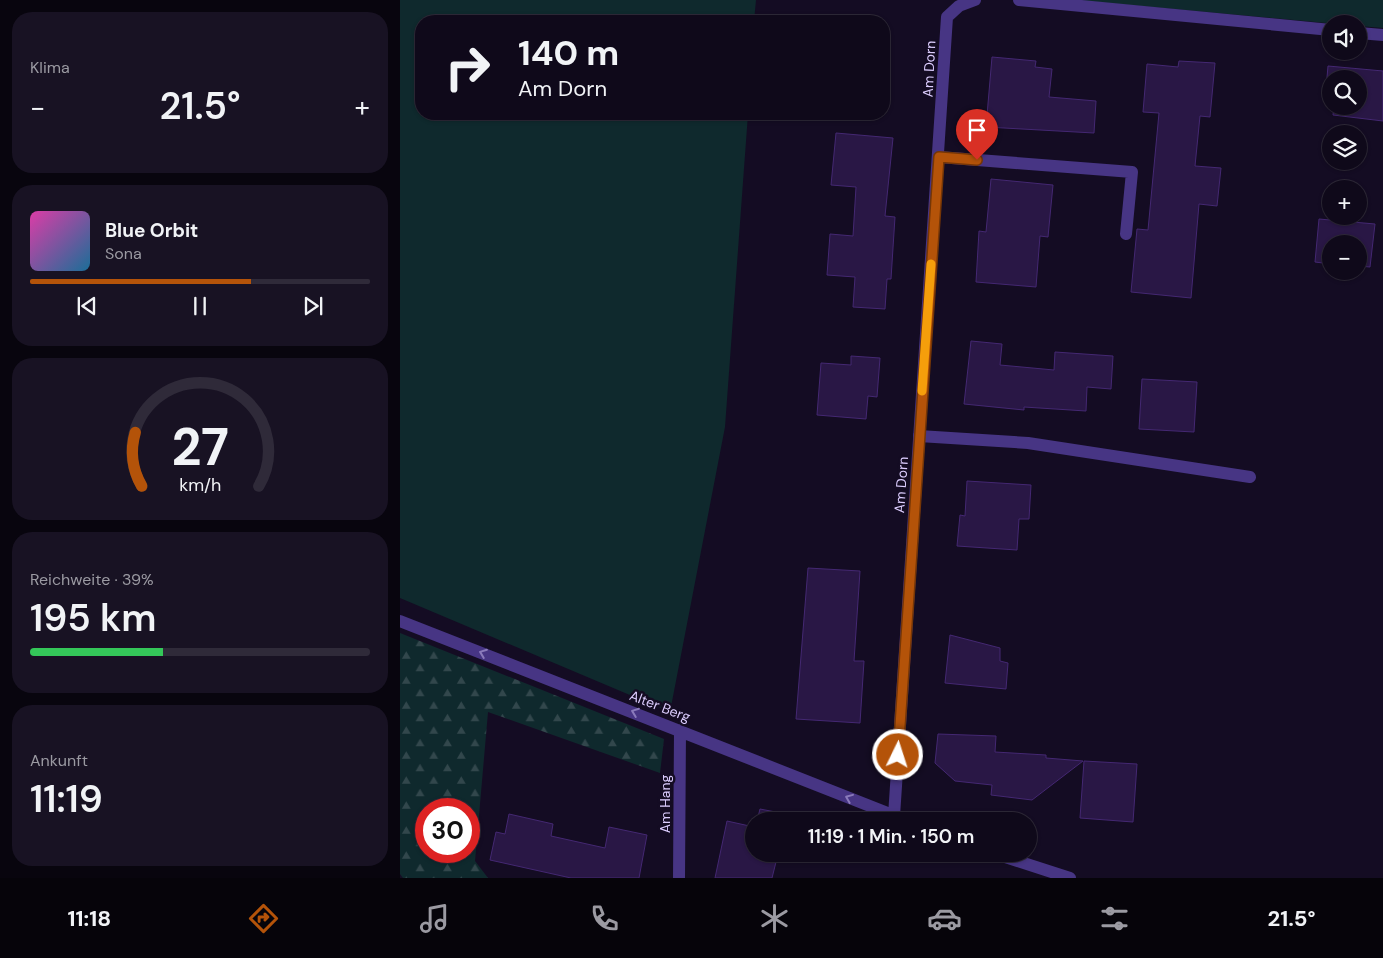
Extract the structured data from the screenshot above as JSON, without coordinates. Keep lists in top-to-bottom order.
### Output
{
  "streets": {
    "street": ["Am Dorn", "Alter Berg", "Am Hang"]
  },
  "crossings": [
    ["Alter Berg", "Am Hang"]
  ],
  "one_way": ["Alter Berg"],
  "page": {
    "tile": [
      "Klima",
      ["Reichweite · 39%", "195 km"],
      ["Ankunft", "11:19"]
    ],
    "map_buttons": ["+", "−"],
    "turn": ["140 m", "Am Dorn"],
    "heat": ["−", "21.5°", "+"],
    "song": ["Blue Orbit", "Sona"],
    "limit": "30",
    "trip": "11:19 · 1 Min. · 150 m",
    "tabs": ["11:18", "21.5°"],
    "gauge": ["27", "km/h"]
  }
}
